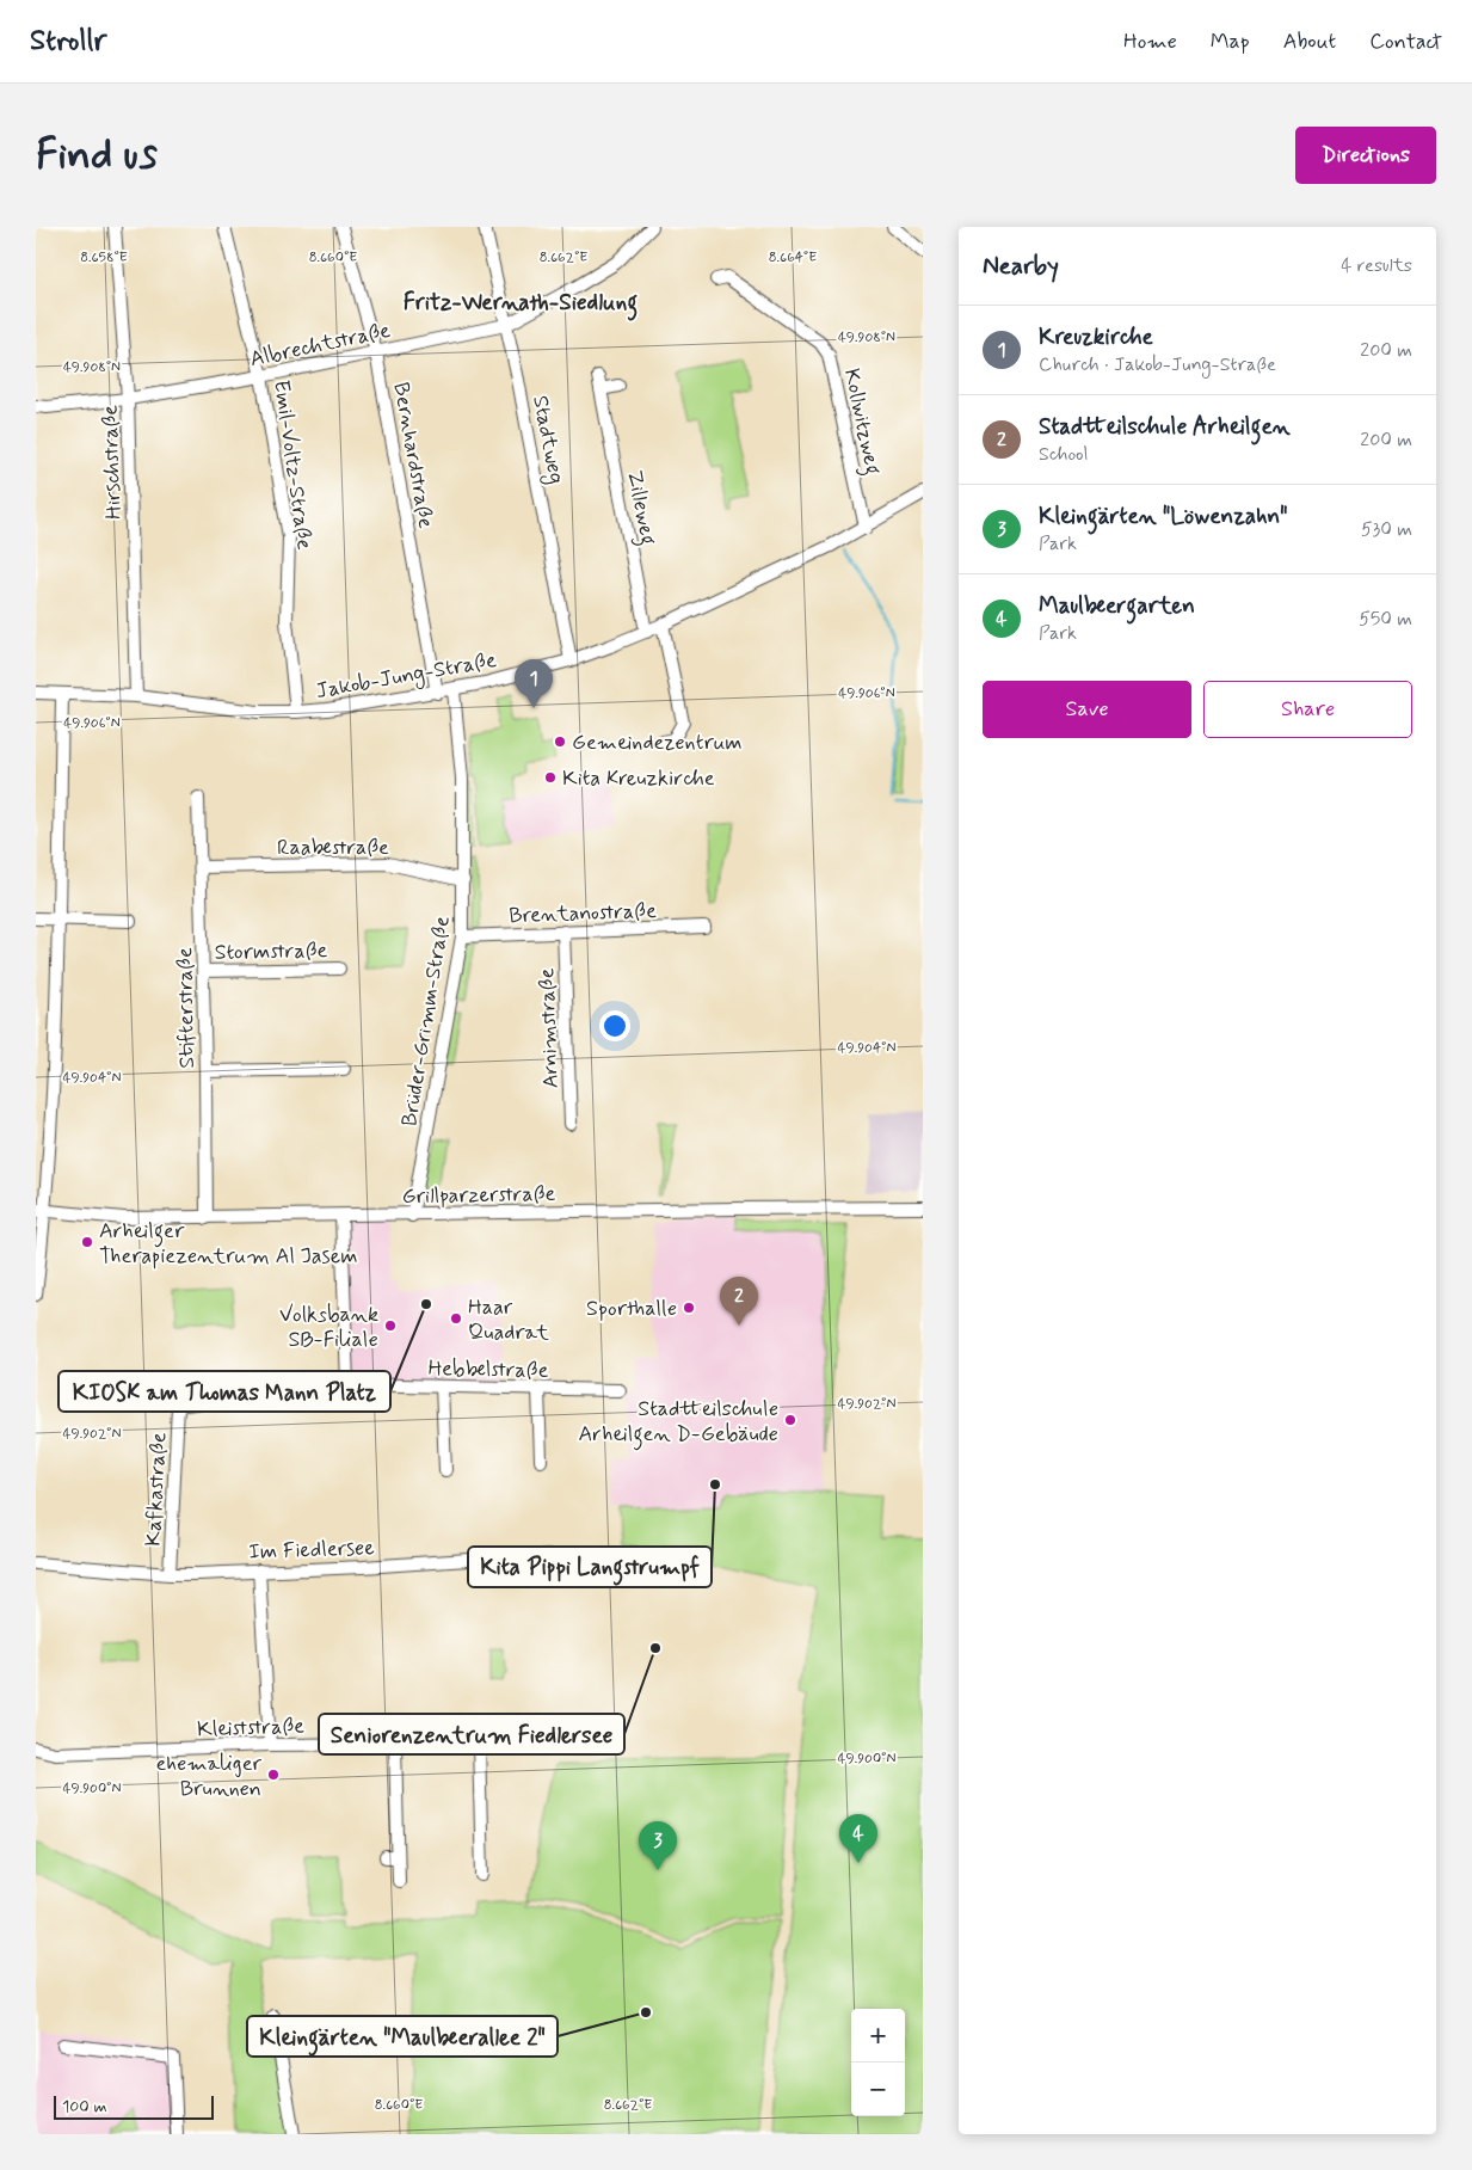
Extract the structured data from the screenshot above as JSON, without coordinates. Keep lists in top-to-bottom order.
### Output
{
  "streets": {
    "street": [
      "Albrechtstraße",
      "Kollwitzweg",
      "Stadtweg",
      "Bernhardstraße",
      "Hirschstraße",
      "Emil-Voltz-Straße",
      "Zilleweg",
      "Jakob-Jung-Straße",
      "Raabestraße",
      "Brentanostraße",
      "Stormstraße",
      "Stifterstraße",
      "Brüder-Grimm-Straße",
      "Arnimstraße",
      "Grillparzerstraße",
      "Hebbelstraße",
      "Kafkastraße",
      "Im Fiedlersee",
      "Kleiststraße"
    ]
  },
  "crossings": [
    ["Albrechtstraße", "Stadtweg"],
    ["Albrechtstraße", "Bernhardstraße"],
    ["Albrechtstraße", "Hirschstraße"],
    ["Albrechtstraße", "Emil-Voltz-Straße"],
    ["Kollwitzweg", "Jakob-Jung-Straße"],
    ["Stadtweg", "Jakob-Jung-Straße"],
    ["Bernhardstraße", "Jakob-Jung-Straße"],
    ["Hirschstraße", "Jakob-Jung-Straße"],
    ["Emil-Voltz-Straße", "Jakob-Jung-Straße"],
    ["Zilleweg", "Jakob-Jung-Straße"],
    ["Jakob-Jung-Straße", "Brüder-Grimm-Straße"],
    ["Raabestraße", "Stifterstraße"],
    ["Raabestraße", "Brüder-Grimm-Straße"],
    ["Brentanostraße", "Brüder-Grimm-Straße"],
    ["Brentanostraße", "Arnimstraße"],
    ["Stormstraße", "Stifterstraße"],
    ["Stifterstraße", "Grillparzerstraße"],
    ["Brüder-Grimm-Straße", "Grillparzerstraße"],
    ["Hebbelstraße", "Kafkastraße"],
    ["Kafkastraße", "Im Fiedlersee"]
  ],
  "districts": ["Fritz-Wernath-Siedlung"],
  "places": [
    "Gemeindezentrum",
    "Kita Kreuzkirche",
    "Arheilger Therapiezentrum Al Jasem",
    "KIOSK am Thomas Mann Platz",
    "Sporthalle",
    "Haar Quadrat",
    "Volksbank SB-Filiale",
    "Stadtteilschule Arheilgen D-Gebäude",
    "Kita Pippi Langstrumpf",
    "Seniorenzentrum Fiedlersee",
    "ehemaliger Brunnen",
    "Kleingärten \"Maulbeerallee 2\""
  ],
  "scale_bar": "100 m",
  "page": {
    "header": "Strollr",
    "nav": [
      "Home",
      "Map",
      "About",
      "Contact"
    ],
    "buttons": [
      "Directions",
      ["Save", "Share"]
    ],
    "title": "Find us",
    "heading": ["Nearby", "4 results"],
    "list": [
      {
        "mark": "1",
        "name": "Kreuzkirche",
        "note": "Church · Jakob-Jung-Straße",
        "value": "200 m"
      },
      {
        "mark": "2",
        "name": "Stadtteilschule Arheilgen",
        "note": "School",
        "value": "200 m"
      },
      {
        "mark": "3",
        "name": "Kleingärten \"Löwenzahn\"",
        "note": "Park",
        "value": "530 m"
      },
      {
        "mark": "4",
        "name": "Maulbeergarten",
        "note": "Park",
        "value": "550 m"
      }
    ],
    "pins": [
      "1",
      "2",
      "4",
      "3"
    ],
    "map_buttons": ["+", "−"],
    "scale": "100 m"
  },
  "coordinates": [
    "8.658°E",
    "8.660°E",
    "8.662°E",
    "8.664°E",
    "49.908°N",
    "49.906°N",
    "49.904°N",
    "49.902°N",
    "49.900°N"
  ]
}
